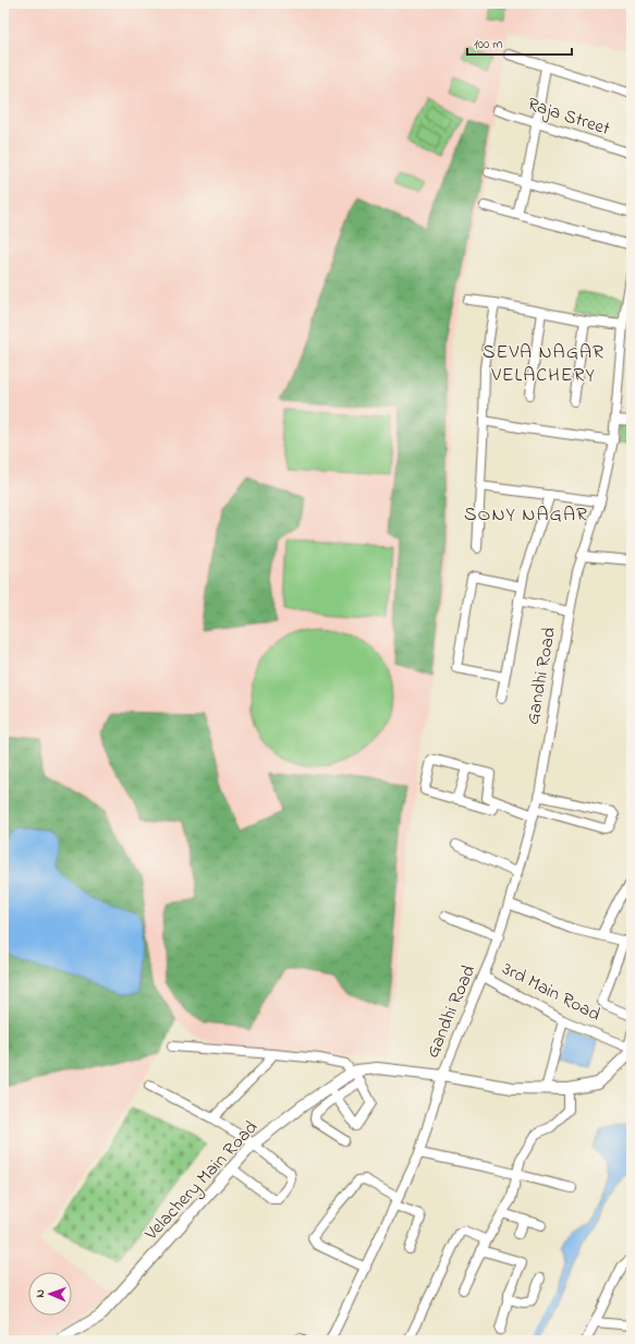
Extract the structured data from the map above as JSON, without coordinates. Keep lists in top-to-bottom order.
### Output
{
  "streets": {
    "main road": ["Velachery Main Road"],
    "street": ["Raja Street", "Gandhi Road", "3rd Main Road"]
  },
  "crossings": [
    ["Gandhi Road", "3rd Main Road"],
    ["Gandhi Road", "Velachery Main Road"],
    ["3rd Main Road", "Velachery Main Road"]
  ],
  "districts": ["SEVA NAGAR VELACHERY", "SONY NAGAR"],
  "scale_bar": "100 m",
  "north": "left"
}
